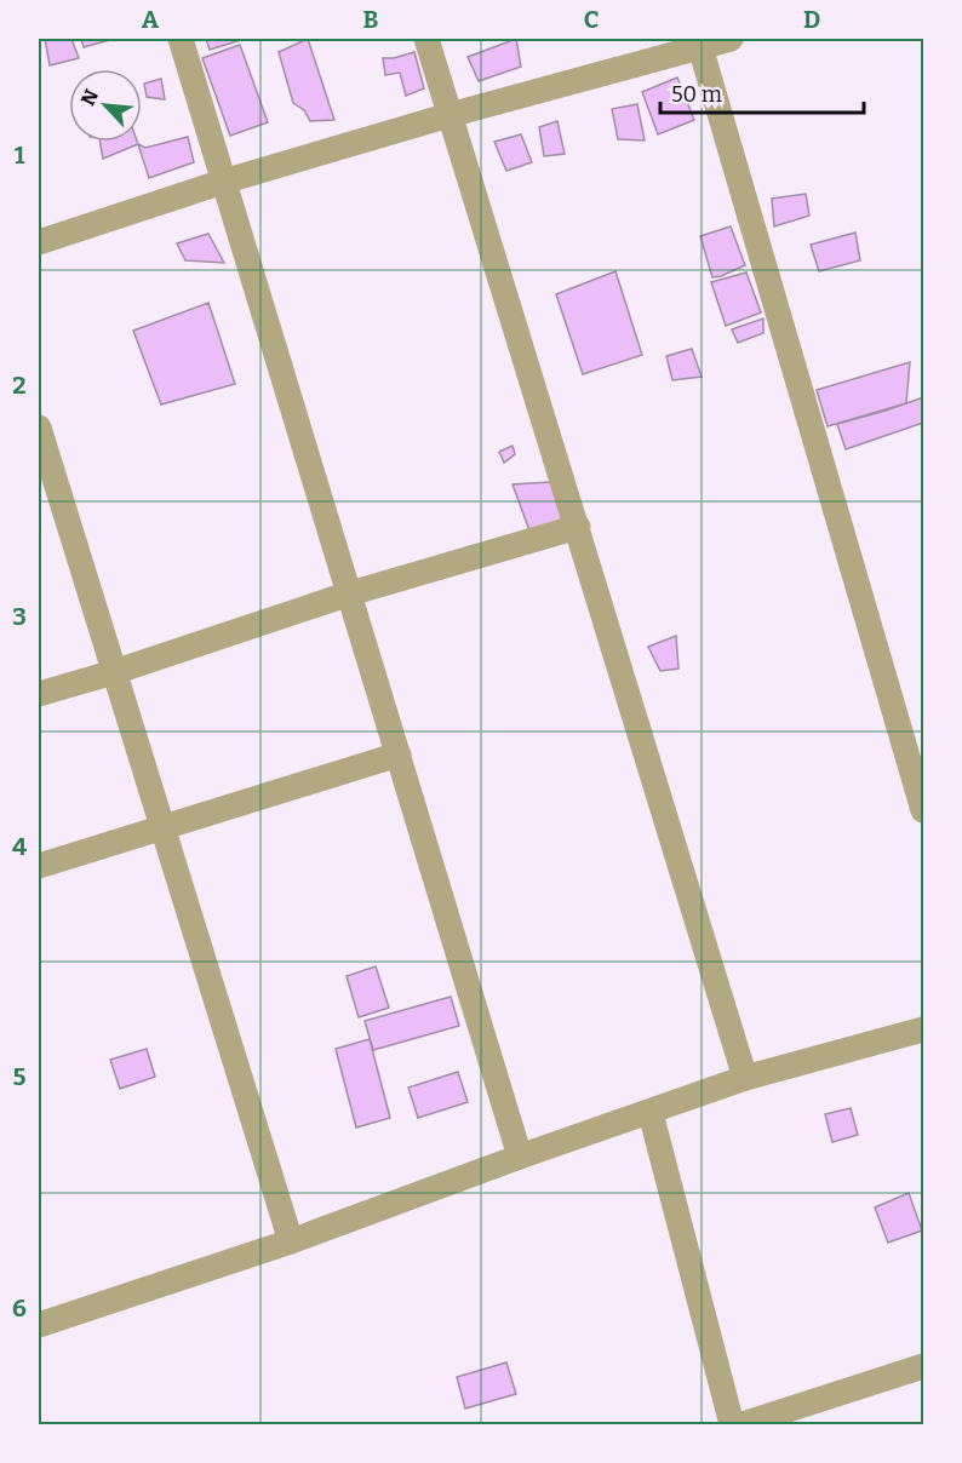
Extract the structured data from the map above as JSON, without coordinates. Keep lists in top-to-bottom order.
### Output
{
  "scale_bar": "50 m",
  "north": "top left",
  "grid": {
    "columns": [
      "A",
      "B",
      "C",
      "D"
    ],
    "rows": [
      "1",
      "2",
      "3",
      "4",
      "5",
      "6"
    ]
  }
}
